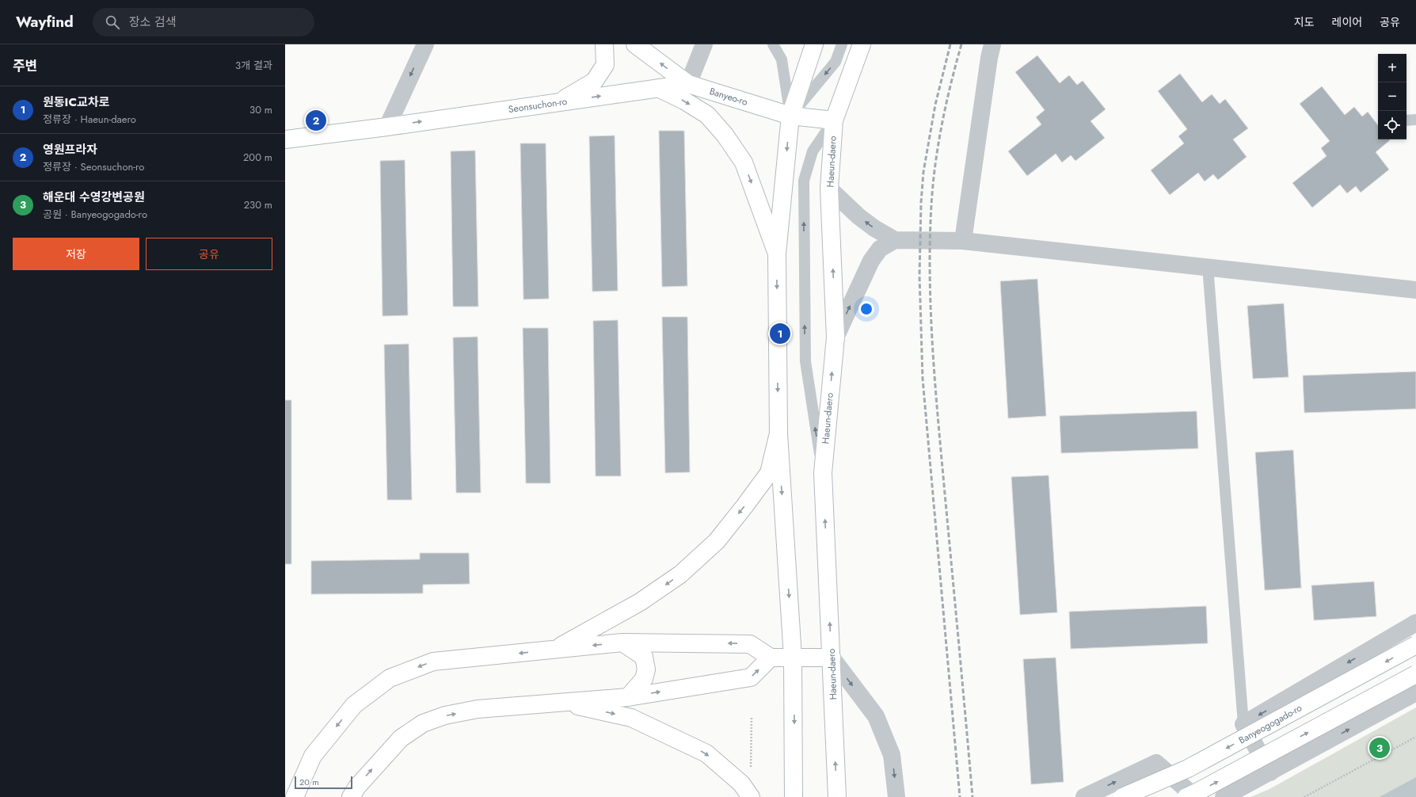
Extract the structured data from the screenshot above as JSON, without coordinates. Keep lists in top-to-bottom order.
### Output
{
  "streets": {
    "main road": [
      "Banyeo-ro",
      "Seonsuchon-ro",
      "Haeun-daero",
      "Banyeogogado-ro"
    ]
  },
  "crossings": [
    ["Banyeo-ro", "Seonsuchon-ro"],
    ["Banyeo-ro", "Haeun-daero"]
  ],
  "one_way": ["Seonsuchon-ro"],
  "scale_bar": "20 m",
  "page": {
    "header": "Wayfind",
    "search": "장소 검색",
    "nav": ["지도", "레이어", "공유"],
    "heading": ["주변", "3개 결과"],
    "map_buttons": ["+", "−"],
    "list": [
      {
        "mark": "1",
        "name": "원동IC교차로",
        "note": "정류장 · Haeun-daero",
        "value": "30 m"
      },
      {
        "mark": "2",
        "name": "영원프라자",
        "note": "정류장 · Seonsuchon-ro",
        "value": "200 m"
      },
      {
        "mark": "3",
        "name": "해운대 수영강변공원",
        "note": "공원 · Banyeogogado-ro",
        "value": "230 m"
      }
    ],
    "pins": ["2", "1", "3"],
    "buttons": ["저장", "공유"],
    "scale": "20 m"
  }
}
